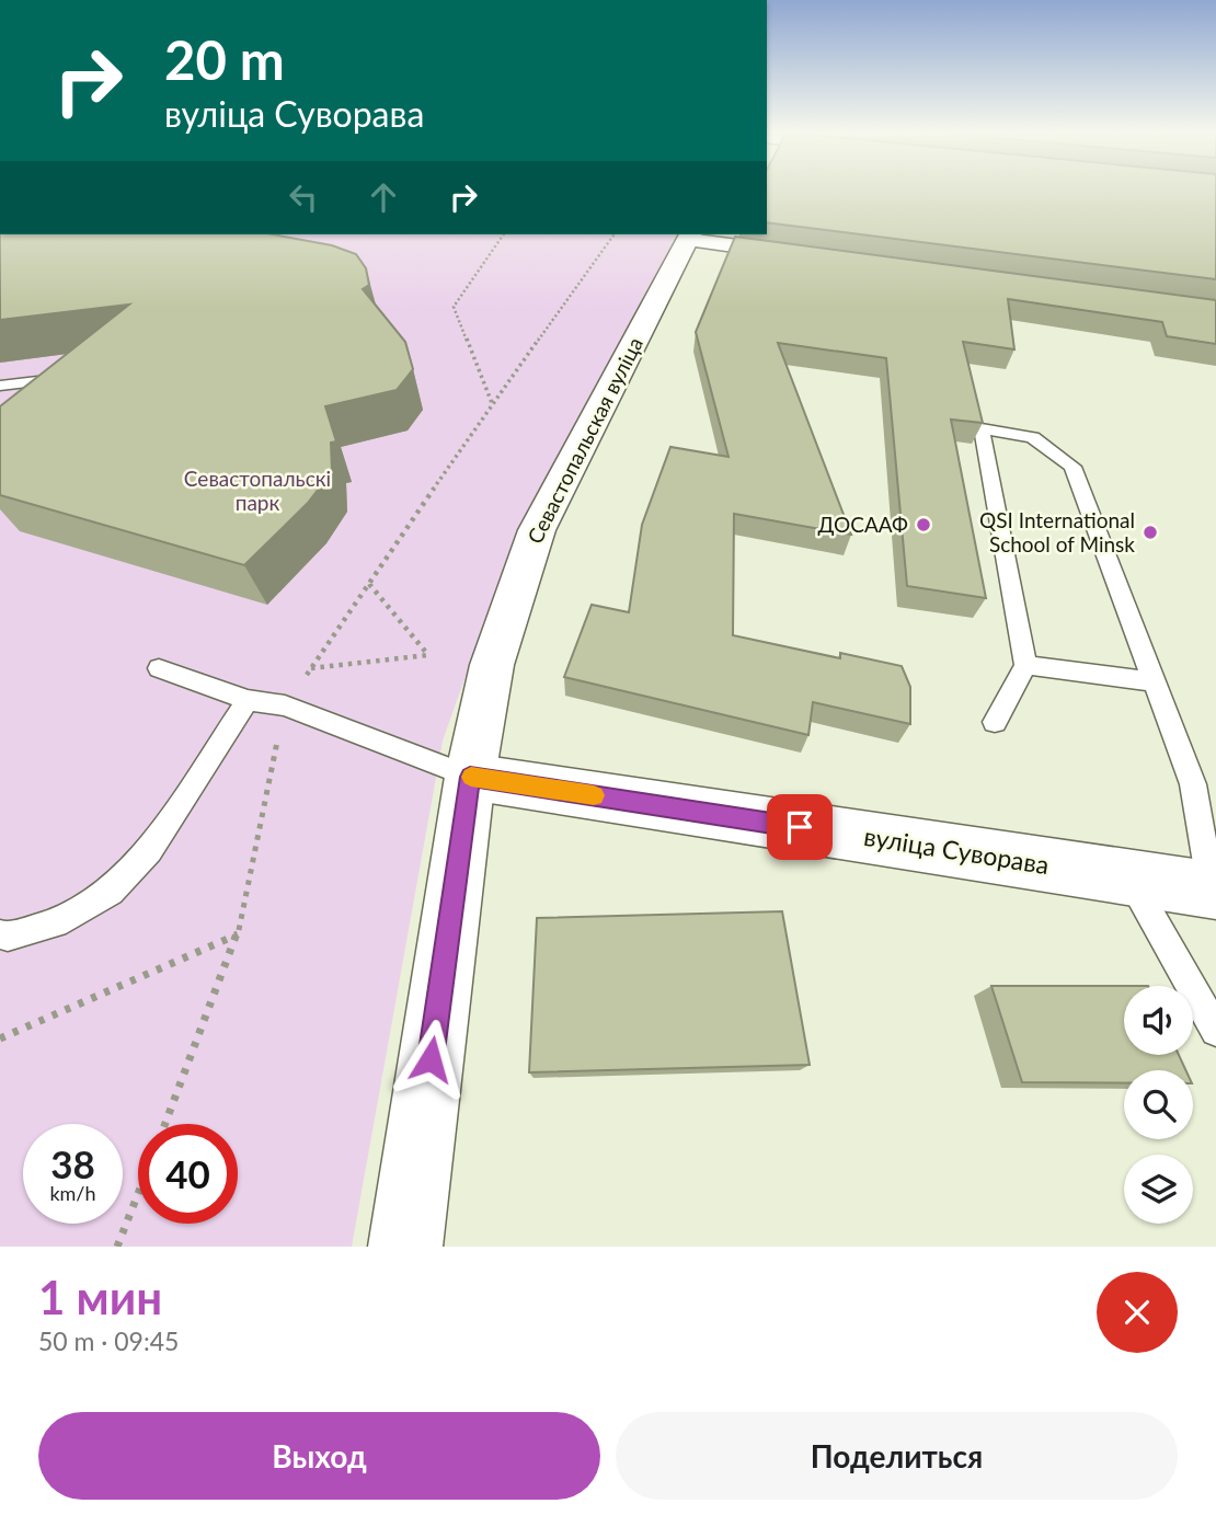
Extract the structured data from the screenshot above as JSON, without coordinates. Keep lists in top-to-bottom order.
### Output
{
  "streets": {
    "street": ["Севастопальская вуліца", "вуліца Суворава"]
  },
  "crossings": [
    ["Севастопальская вуліца", "вуліца Суворава"]
  ],
  "parks": ["Севастопальскі парк"],
  "places": ["ДОСААФ", "QSI International School of Minsk"],
  "page": {
    "turn": ["20 m", "вуліца Суворава"],
    "speed": "38 km/h",
    "limit": "40",
    "heading": ["1 мин", "50 m · 09:45"],
    "buttons": ["Выход", "Поделиться"]
  }
}
